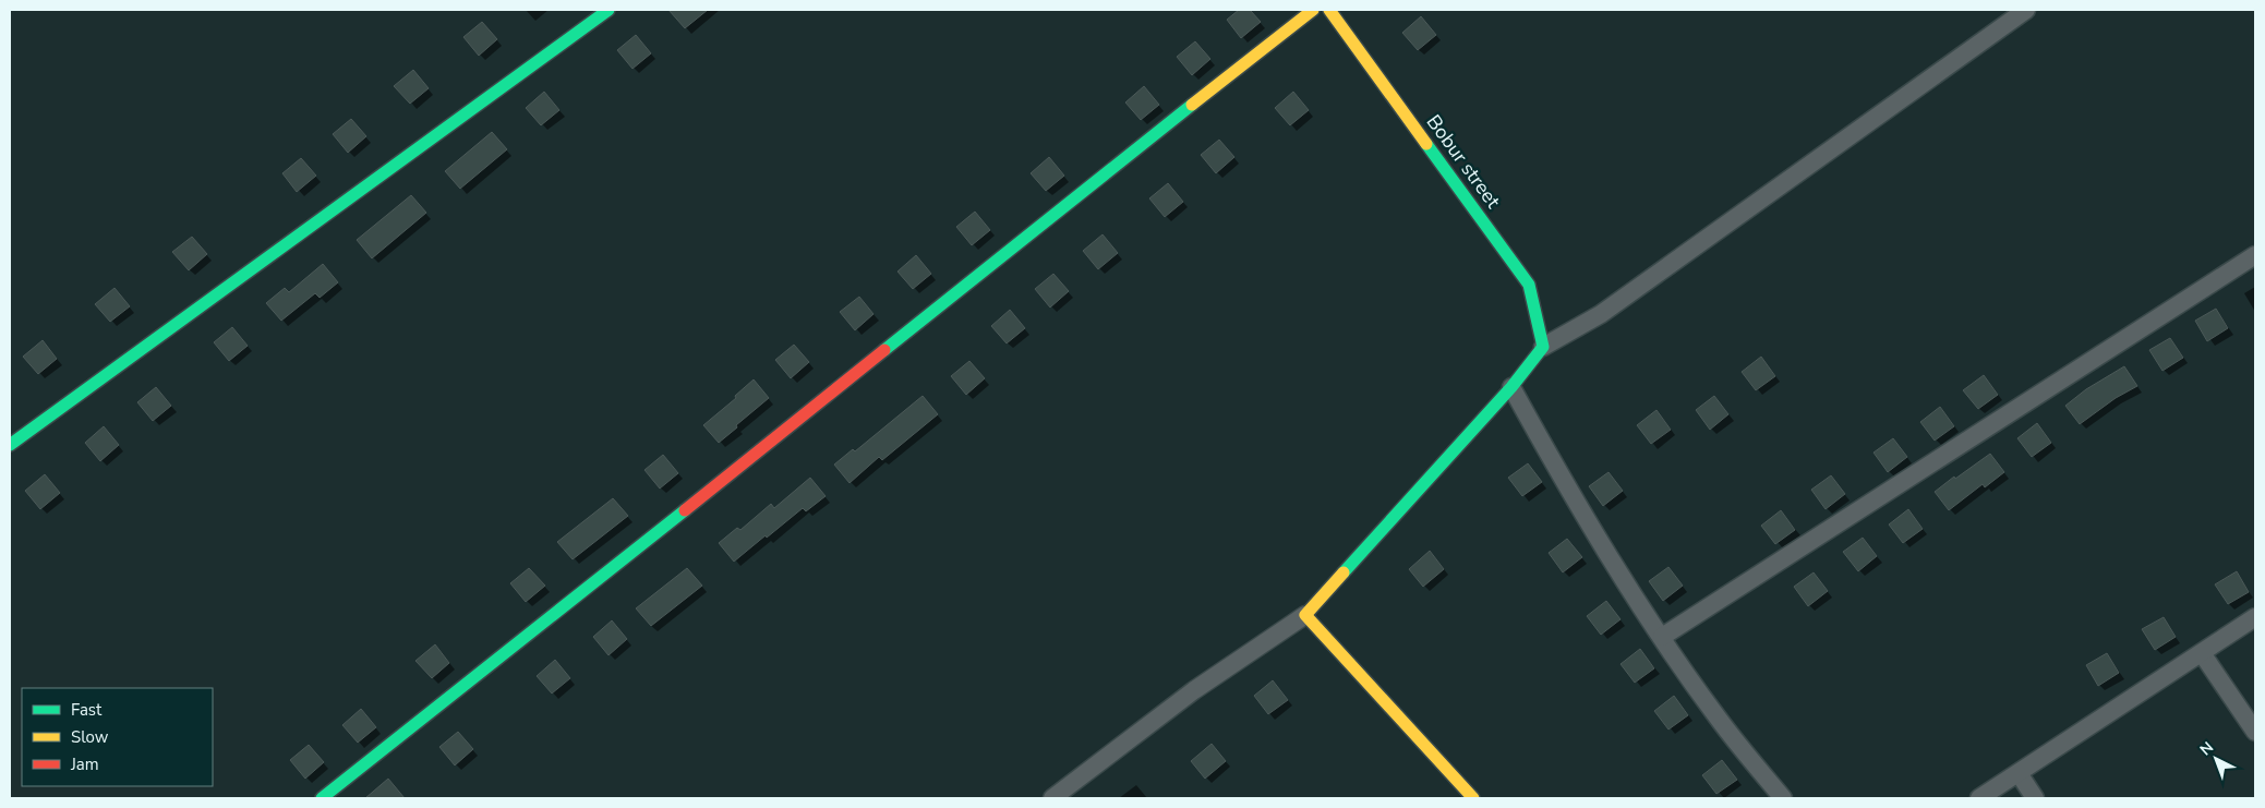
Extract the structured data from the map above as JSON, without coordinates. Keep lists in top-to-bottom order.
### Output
{
  "streets": {
    "street": ["Bobur street"]
  },
  "legend": ["Fast", "Slow", "Jam"],
  "north": "top left"
}
